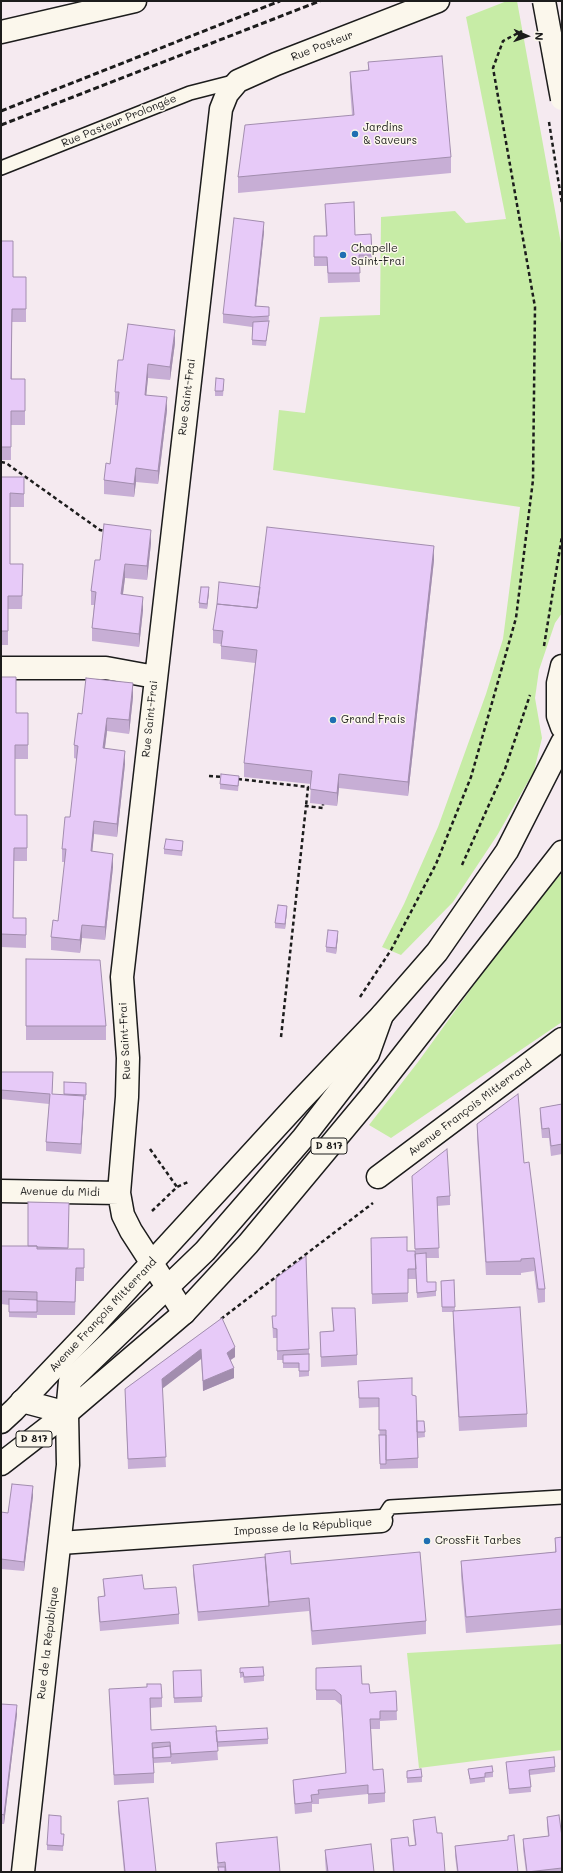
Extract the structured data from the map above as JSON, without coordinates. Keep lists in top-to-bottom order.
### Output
{
  "streets": {
    "street": [
      "Rue Pasteur",
      "Rue Saint-Frai",
      "Avenue François Mitterrand",
      "D 817",
      "Avenue du Midi",
      "Impasse de la République",
      "Rue de la République"
    ],
    "lane": ["Rue Pasteur Prolongée"]
  },
  "crossings": [
    ["Rue Pasteur", "Rue Pasteur Prolongée"],
    ["Rue Pasteur", "Rue Saint-Frai"],
    ["Rue Saint-Frai", "Avenue François Mitterrand"],
    ["Rue Saint-Frai", "D 817"],
    ["Rue Saint-Frai", "Avenue du Midi"],
    ["Rue Saint-Frai", "Rue de la République"],
    ["Avenue François Mitterrand", "Rue de la République"],
    ["D 817", "Rue de la République"],
    ["Impasse de la République", "Rue de la République"]
  ],
  "places": [
    "Jardins & Saveurs",
    "Chapelle Saint-Frai",
    "Grand Frais",
    "CrossFit Tarbes"
  ],
  "north": "right"
}
